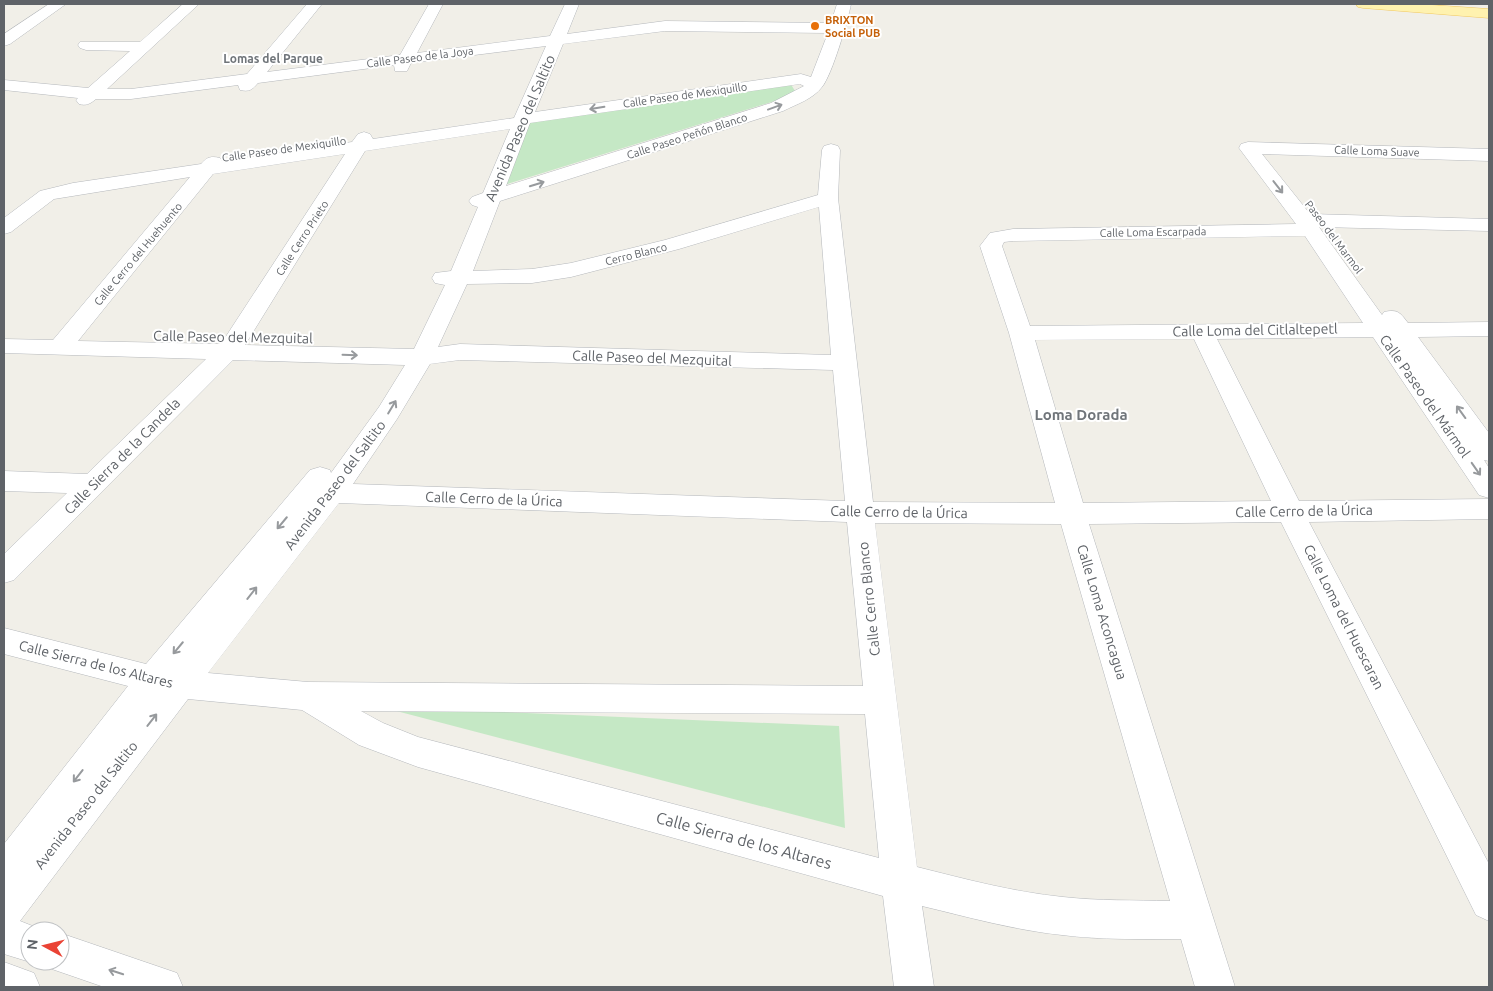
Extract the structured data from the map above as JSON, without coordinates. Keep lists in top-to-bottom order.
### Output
{
  "streets": {
    "street": [
      "Calle Paseo de la Joya",
      "Calle Paseo de Mexiquillo",
      "Avenida Paseo del Saltito",
      "Calle Paseo Peñón Blanco",
      "Calle Loma Suave",
      "Calle Loma Escarpada",
      "Paseo del Marmol",
      "Calle Cerro Prieto",
      "Calle Cerro del Huehuento",
      "Cerro Blanco",
      "Calle Loma del Citlaltepetl",
      "Calle Paseo del Mezquital",
      "Calle Paseo del Mármol",
      "Calle Sierra de la Candela",
      "Calle Cerro de la Úrica",
      "Calle Cerro Blanco",
      "Calle Loma Aconcagua",
      "Calle Loma del Huescaran",
      "Calle Sierra de los Altares"
    ]
  },
  "crossings": [
    ["Calle Paseo de la Joya", "Avenida Paseo del Saltito"],
    ["Calle Paseo de Mexiquillo", "Avenida Paseo del Saltito"],
    ["Calle Paseo de Mexiquillo", "Calle Paseo Peñón Blanco"],
    ["Calle Paseo de Mexiquillo", "Calle Cerro Prieto"],
    ["Calle Paseo de Mexiquillo", "Calle Cerro del Huehuento"],
    ["Avenida Paseo del Saltito", "Calle Paseo Peñón Blanco"],
    ["Avenida Paseo del Saltito", "Cerro Blanco"],
    ["Avenida Paseo del Saltito", "Calle Paseo del Mezquital"],
    ["Avenida Paseo del Saltito", "Calle Cerro de la Úrica"],
    ["Avenida Paseo del Saltito", "Calle Sierra de los Altares"],
    ["Calle Loma Suave", "Paseo del Marmol"],
    ["Calle Loma Escarpada", "Paseo del Marmol"],
    ["Calle Loma Escarpada", "Calle Loma Aconcagua"],
    ["Paseo del Marmol", "Calle Loma del Citlaltepetl"],
    ["Paseo del Marmol", "Calle Paseo del Mármol"],
    ["Calle Cerro Prieto", "Calle Paseo del Mezquital"],
    ["Calle Cerro Prieto", "Calle Sierra de la Candela"],
    ["Calle Cerro del Huehuento", "Calle Paseo del Mezquital"],
    ["Cerro Blanco", "Calle Cerro Blanco"],
    ["Calle Loma del Citlaltepetl", "Calle Paseo del Mármol"],
    ["Calle Loma del Citlaltepetl", "Calle Loma Aconcagua"],
    ["Calle Loma del Citlaltepetl", "Calle Loma del Huescaran"],
    ["Calle Paseo del Mezquital", "Calle Sierra de la Candela"],
    ["Calle Paseo del Mezquital", "Calle Cerro Blanco"],
    ["Calle Cerro de la Úrica", "Calle Cerro Blanco"],
    ["Calle Cerro de la Úrica", "Calle Loma Aconcagua"],
    ["Calle Cerro de la Úrica", "Calle Loma del Huescaran"],
    ["Calle Cerro Blanco", "Calle Sierra de los Altares"],
    ["Calle Loma Aconcagua", "Calle Sierra de los Altares"]
  ],
  "one_way": ["Calle Paseo de Mexiquillo", "Calle Paseo Peñón Blanco"],
  "districts": ["Lomas del Parque", "Loma Dorada"],
  "places": ["BRIXTON Social PUB"],
  "north": "left"
}
